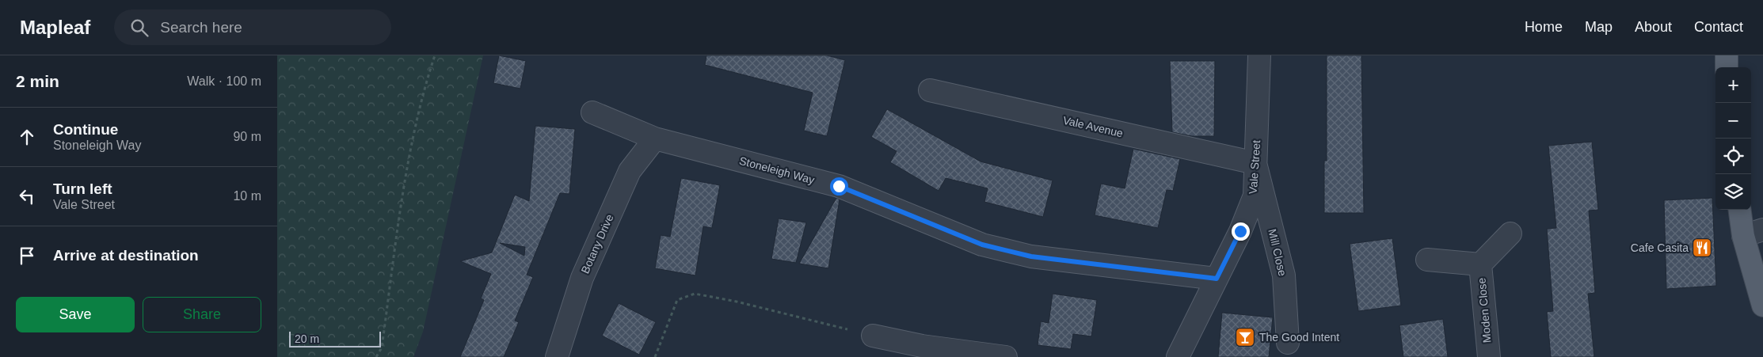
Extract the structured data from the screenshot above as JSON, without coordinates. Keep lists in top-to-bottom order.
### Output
{
  "streets": {
    "street": [
      "Vale Avenue",
      "Vale Street",
      "Stoneleigh Way",
      "Botany Drive",
      "Mill Close",
      "Moden Close"
    ]
  },
  "crossings": [
    ["Vale Avenue", "Vale Street"],
    ["Vale Avenue", "Mill Close"],
    ["Vale Street", "Stoneleigh Way"],
    ["Vale Street", "Mill Close"],
    ["Stoneleigh Way", "Botany Drive"]
  ],
  "places": {
    "restaurant": ["Cafe Casita"],
    "bar": ["The Good Intent"]
  },
  "scale_bar": "20 m",
  "page": {
    "header": "Mapleaf",
    "search": "Search here",
    "nav": [
      "Home",
      "Map",
      "About",
      "Contact"
    ],
    "heading": ["2 min", "Walk · 100 m"],
    "map_buttons": ["+", "−"],
    "list": [
      ["Continue", "Stoneleigh Way", "90 m"],
      ["Turn left", "Vale Street", "10 m"],
      "Arrive at destination"
    ],
    "buttons": ["Save", "Share"],
    "scale": "20 m"
  }
}
